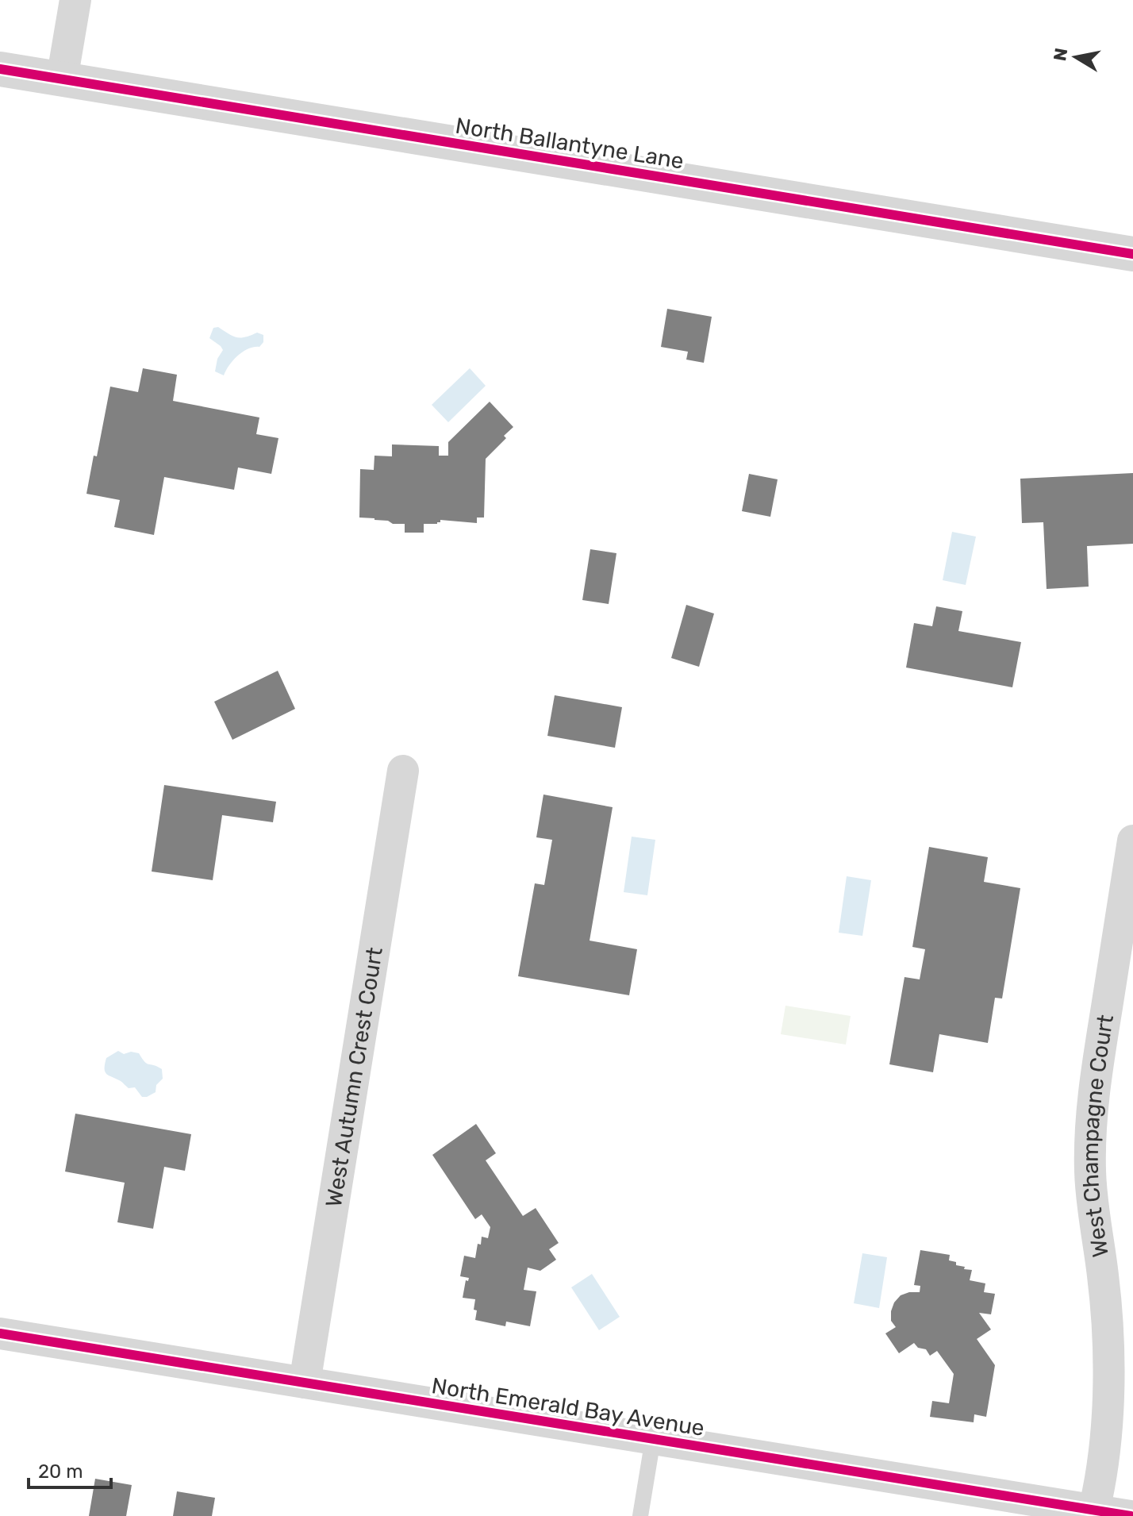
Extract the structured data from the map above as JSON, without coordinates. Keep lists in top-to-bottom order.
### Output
{
  "streets": {
    "street": [
      "North Ballantyne Lane",
      "West Autumn Crest Court",
      "West Champagne Court",
      "North Emerald Bay Avenue"
    ]
  },
  "crossings": [
    ["West Autumn Crest Court", "North Emerald Bay Avenue"],
    ["West Champagne Court", "North Emerald Bay Avenue"]
  ],
  "scale_bar": "20 m",
  "north": "left"
}
